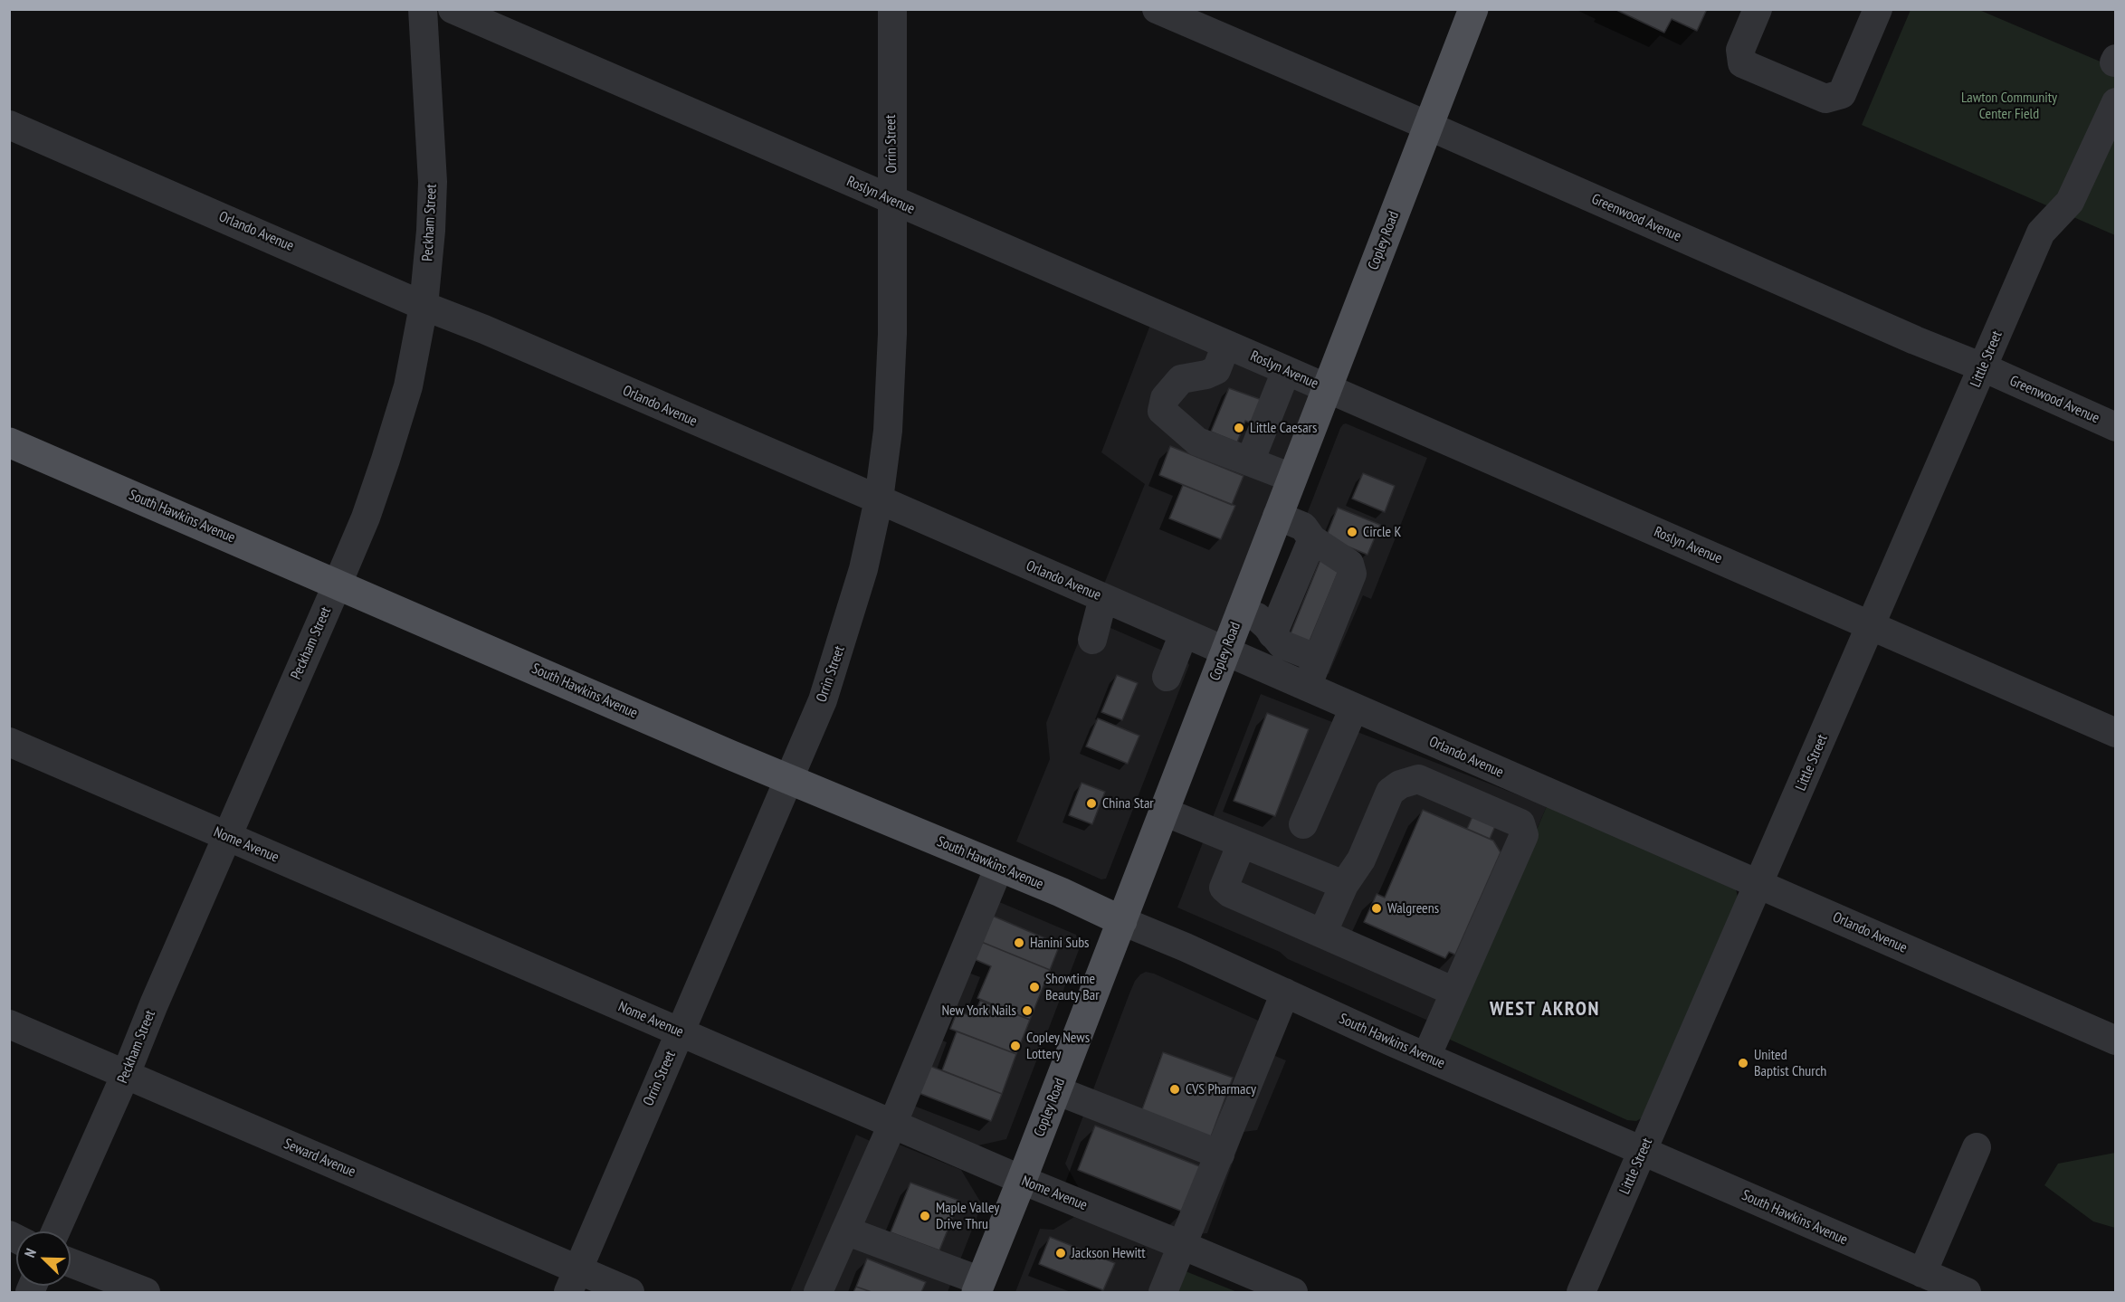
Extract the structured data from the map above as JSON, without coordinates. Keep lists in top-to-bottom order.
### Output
{
  "streets": {
    "main road": ["Copley Road", "South Hawkins Avenue"],
    "street": [
      "Orrin Street",
      "Roslyn Avenue",
      "Greenwood Avenue",
      "Peckham Street",
      "Orlando Avenue",
      "Little Street",
      "Nome Avenue",
      "Seward Avenue"
    ]
  },
  "crossings": [
    ["Orrin Street", "Roslyn Avenue"],
    ["Orrin Street", "Orlando Avenue"],
    ["Orrin Street", "South Hawkins Avenue"],
    ["Orrin Street", "Nome Avenue"],
    ["Orrin Street", "Seward Avenue"],
    ["Roslyn Avenue", "Copley Road"],
    ["Roslyn Avenue", "Little Street"],
    ["Greenwood Avenue", "Copley Road"],
    ["Greenwood Avenue", "Little Street"],
    ["Peckham Street", "Orlando Avenue"],
    ["Peckham Street", "South Hawkins Avenue"],
    ["Peckham Street", "Nome Avenue"],
    ["Peckham Street", "Seward Avenue"],
    ["Orlando Avenue", "Copley Road"],
    ["Orlando Avenue", "Little Street"],
    ["Copley Road", "South Hawkins Avenue"],
    ["Copley Road", "Nome Avenue"],
    ["Little Street", "South Hawkins Avenue"]
  ],
  "districts": ["WEST AKRON"],
  "parks": ["Lawton Community Center Field"],
  "places": [
    "Little Caesars",
    "Circle K",
    "China Star",
    "Walgreens",
    "Hanini Subs",
    "Showtime Beauty Bar",
    "New York Nails",
    "Copley News Lottery",
    "United Baptist Church",
    "CVS Pharmacy",
    "Maple Valley Drive Thru",
    "Jackson Hewitt"
  ],
  "north": "top left"
}
